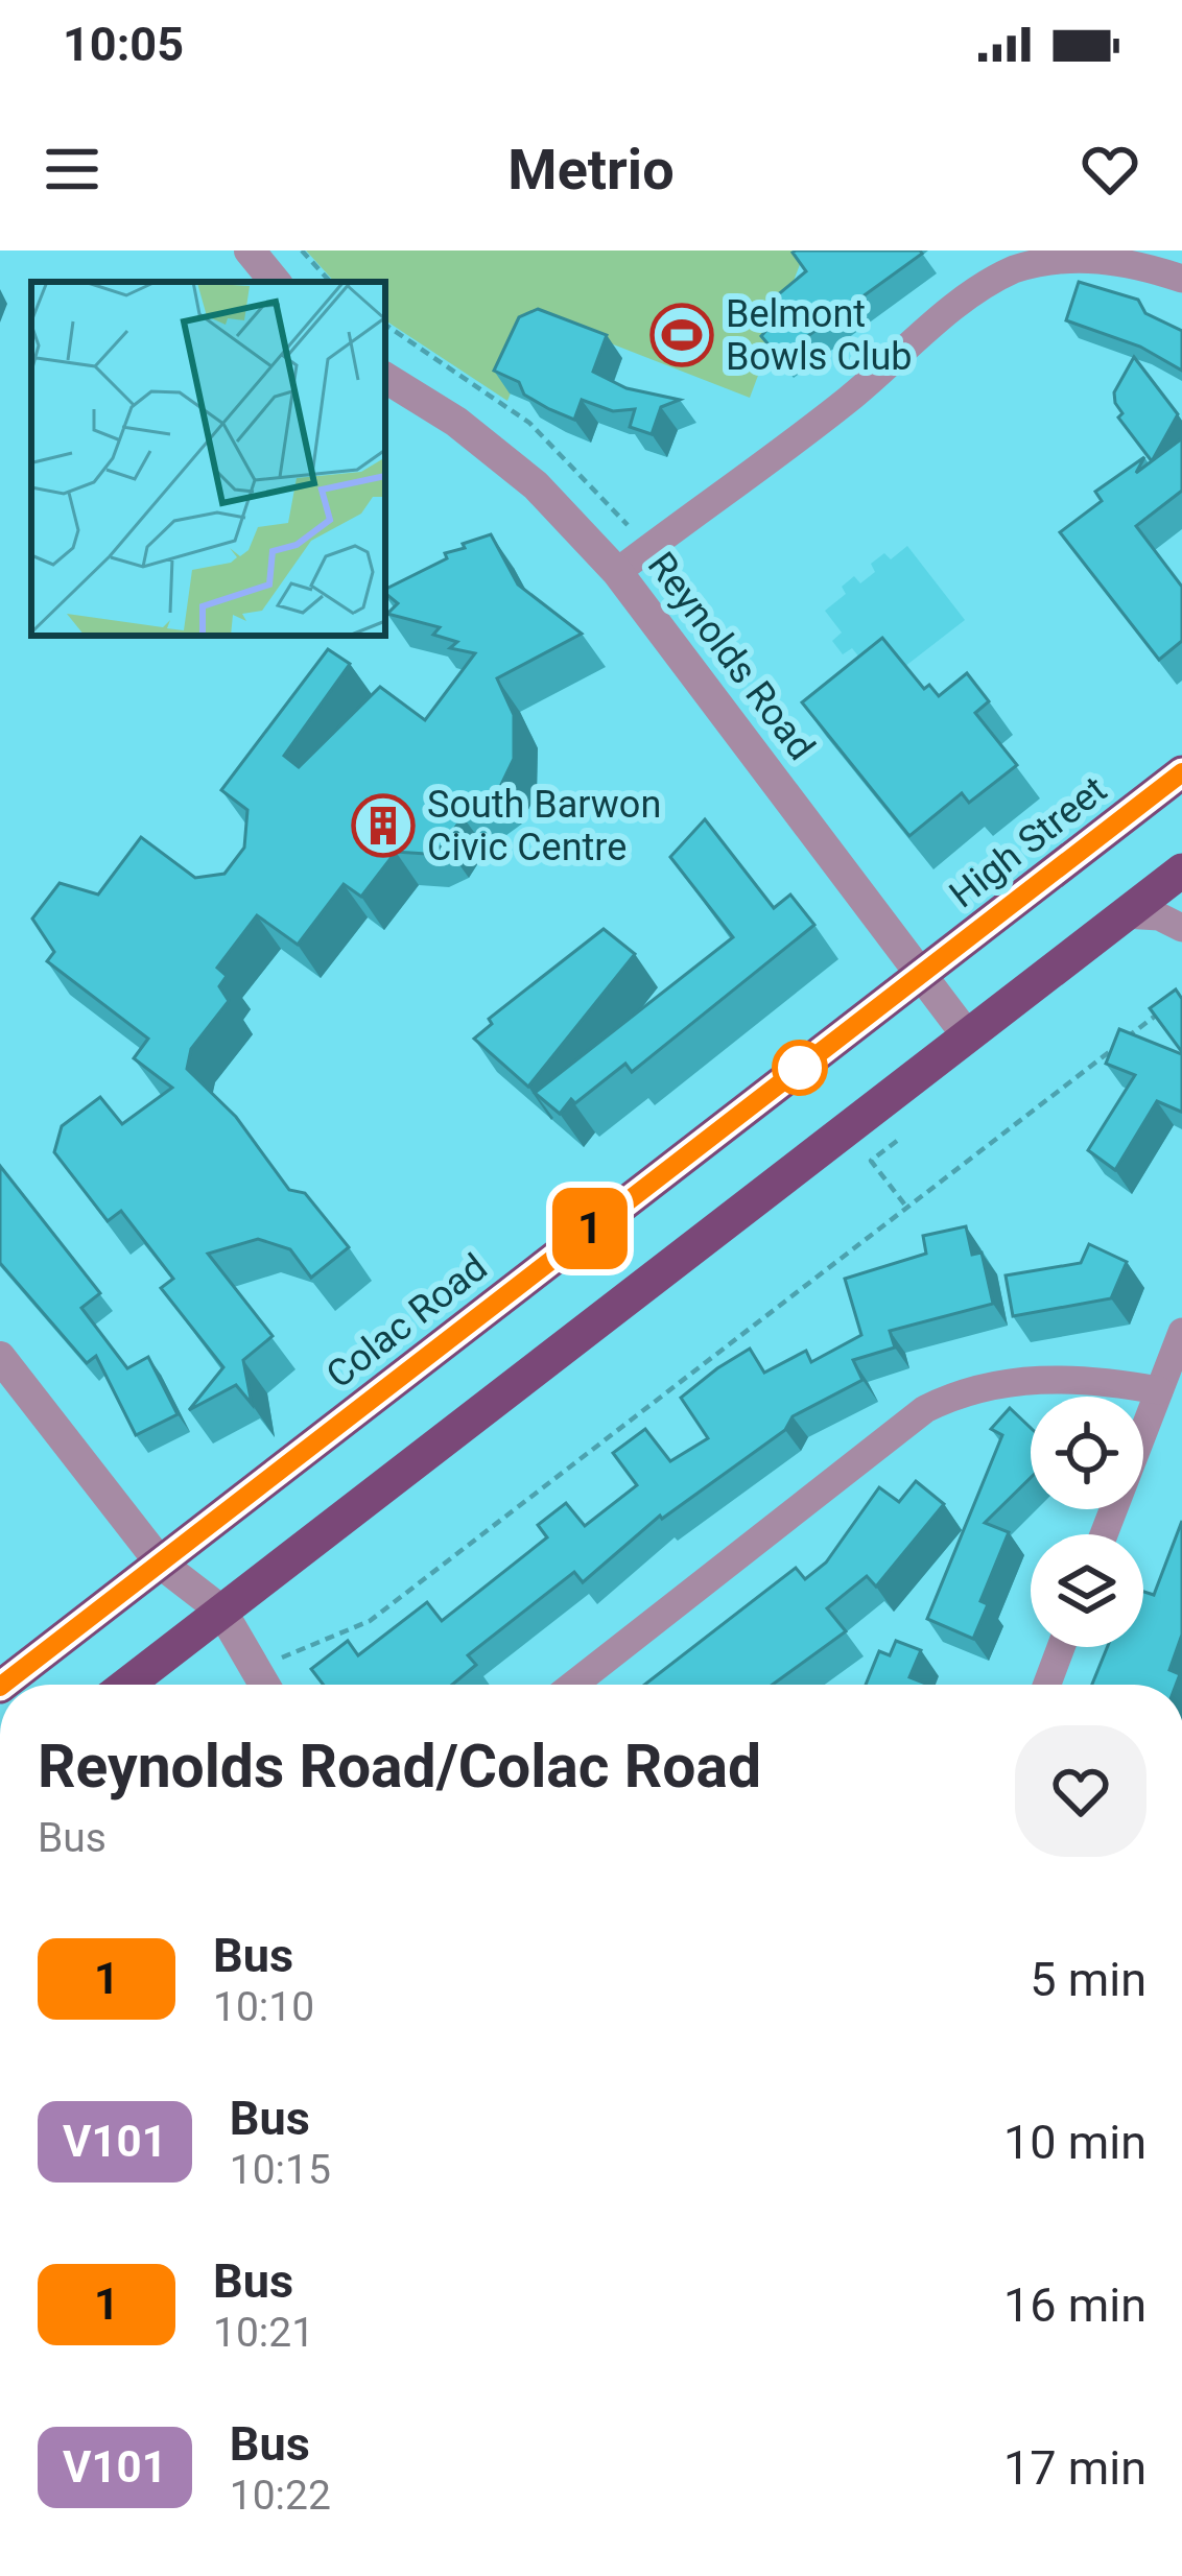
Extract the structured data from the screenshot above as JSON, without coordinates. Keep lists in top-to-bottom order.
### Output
{
  "streets": {
    "highway": ["High Street", "Colac Road"],
    "street": ["Reynolds Road"]
  },
  "crossings": [
    ["Reynolds Road", "High Street"],
    ["Reynolds Road", "Colac Road"],
    ["High Street", "Colac Road"]
  ],
  "places": {
    "sports": ["Belmont Bowls Club"],
    "building": ["South Barwon Civic Centre"]
  },
  "lines": ["bus line 1"],
  "page": {
    "status": "10:05",
    "header": "Metrio",
    "on_map": "1",
    "heading": ["Reynolds Road/Colac Road", "Bus"],
    "list": [
      {
        "mark": "1",
        "name": "Bus",
        "note": "10:10",
        "value": "5 min"
      },
      {
        "mark": "V101",
        "name": "Bus",
        "note": "10:15",
        "value": "10 min"
      },
      {
        "mark": "1",
        "name": "Bus",
        "note": "10:21",
        "value": "16 min"
      },
      {
        "mark": "V101",
        "name": "Bus",
        "note": "10:22",
        "value": "17 min"
      }
    ]
  }
}
